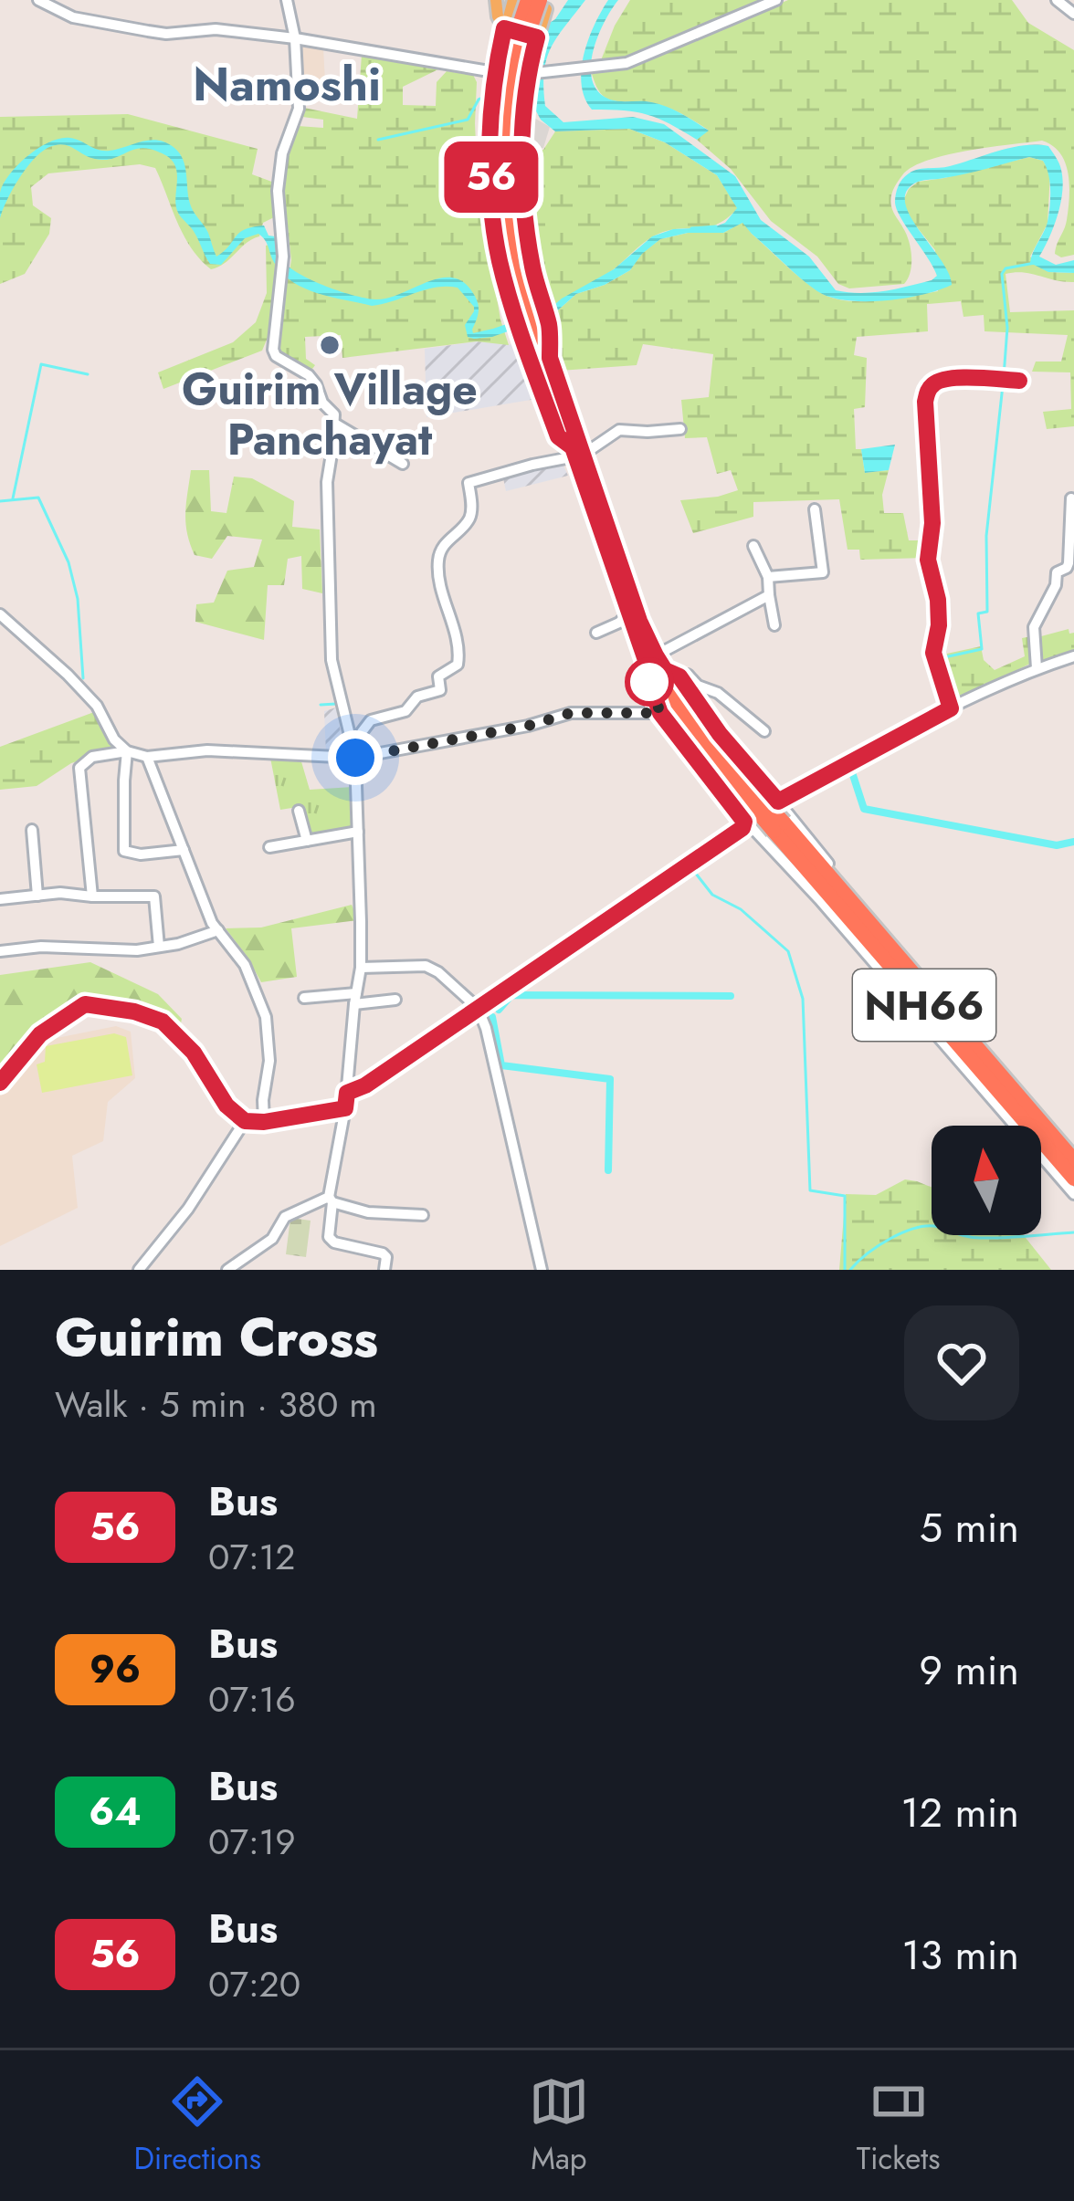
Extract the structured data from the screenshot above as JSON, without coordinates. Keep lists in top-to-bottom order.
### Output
{
  "streets": {
    "highway": ["NH66"]
  },
  "districts": ["Namoshi"],
  "places": ["Guirim Village Panchayat"],
  "lines": ["bus line 56"],
  "north": "top",
  "page": {
    "on_map": "56",
    "heading": ["Guirim Cross", "Walk · 5 min · 380 m"],
    "list": [
      {
        "mark": "56",
        "name": "Bus",
        "note": "07:12",
        "value": "5 min"
      },
      {
        "mark": "96",
        "name": "Bus",
        "note": "07:16",
        "value": "9 min"
      },
      {
        "mark": "64",
        "name": "Bus",
        "note": "07:19",
        "value": "12 min"
      },
      {
        "mark": "56",
        "name": "Bus",
        "note": "07:20",
        "value": "13 min"
      }
    ],
    "tabs": ["Directions", "Map", "Tickets"]
  }
}
